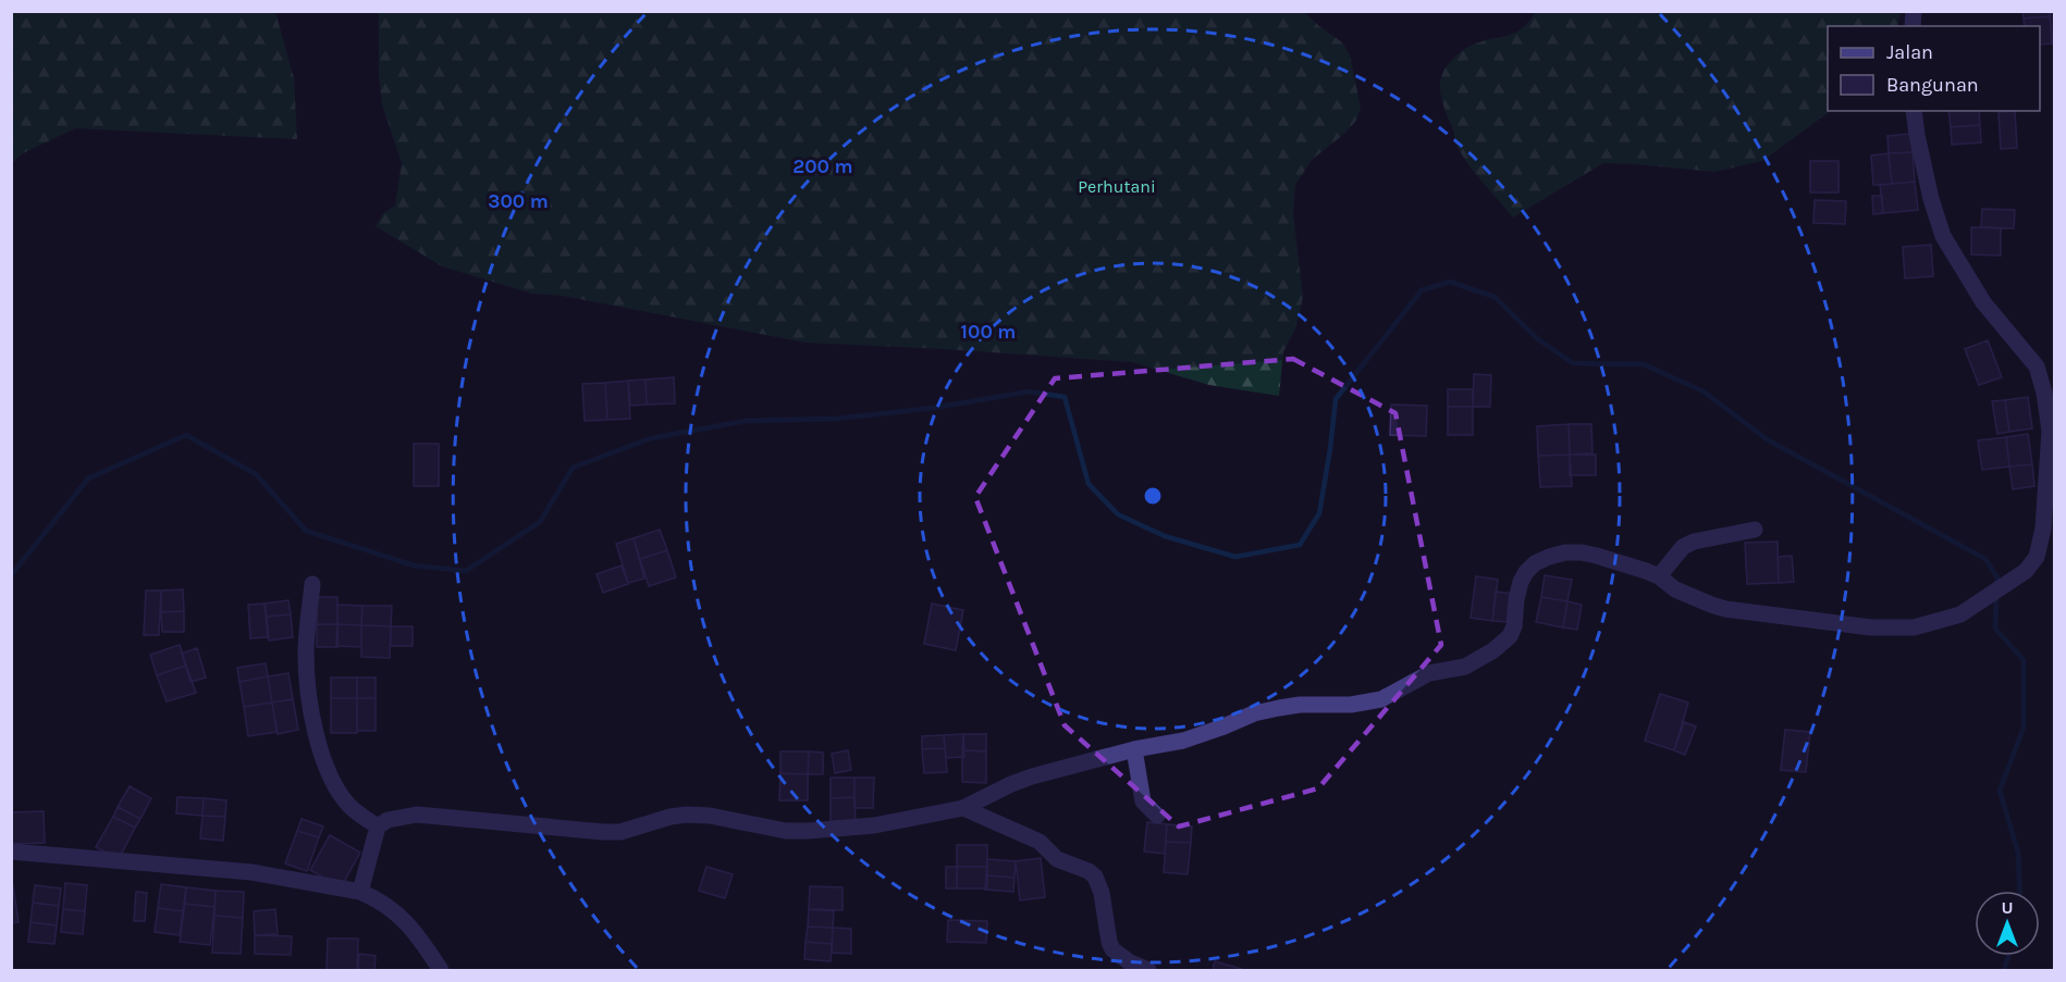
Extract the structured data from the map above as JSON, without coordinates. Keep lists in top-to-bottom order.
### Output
{
  "parks": ["Perhutani"],
  "legend": ["Jalan", "Bangunan"],
  "north": "top",
  "rings": ["200 m", "300 m", "100 m"]
}
